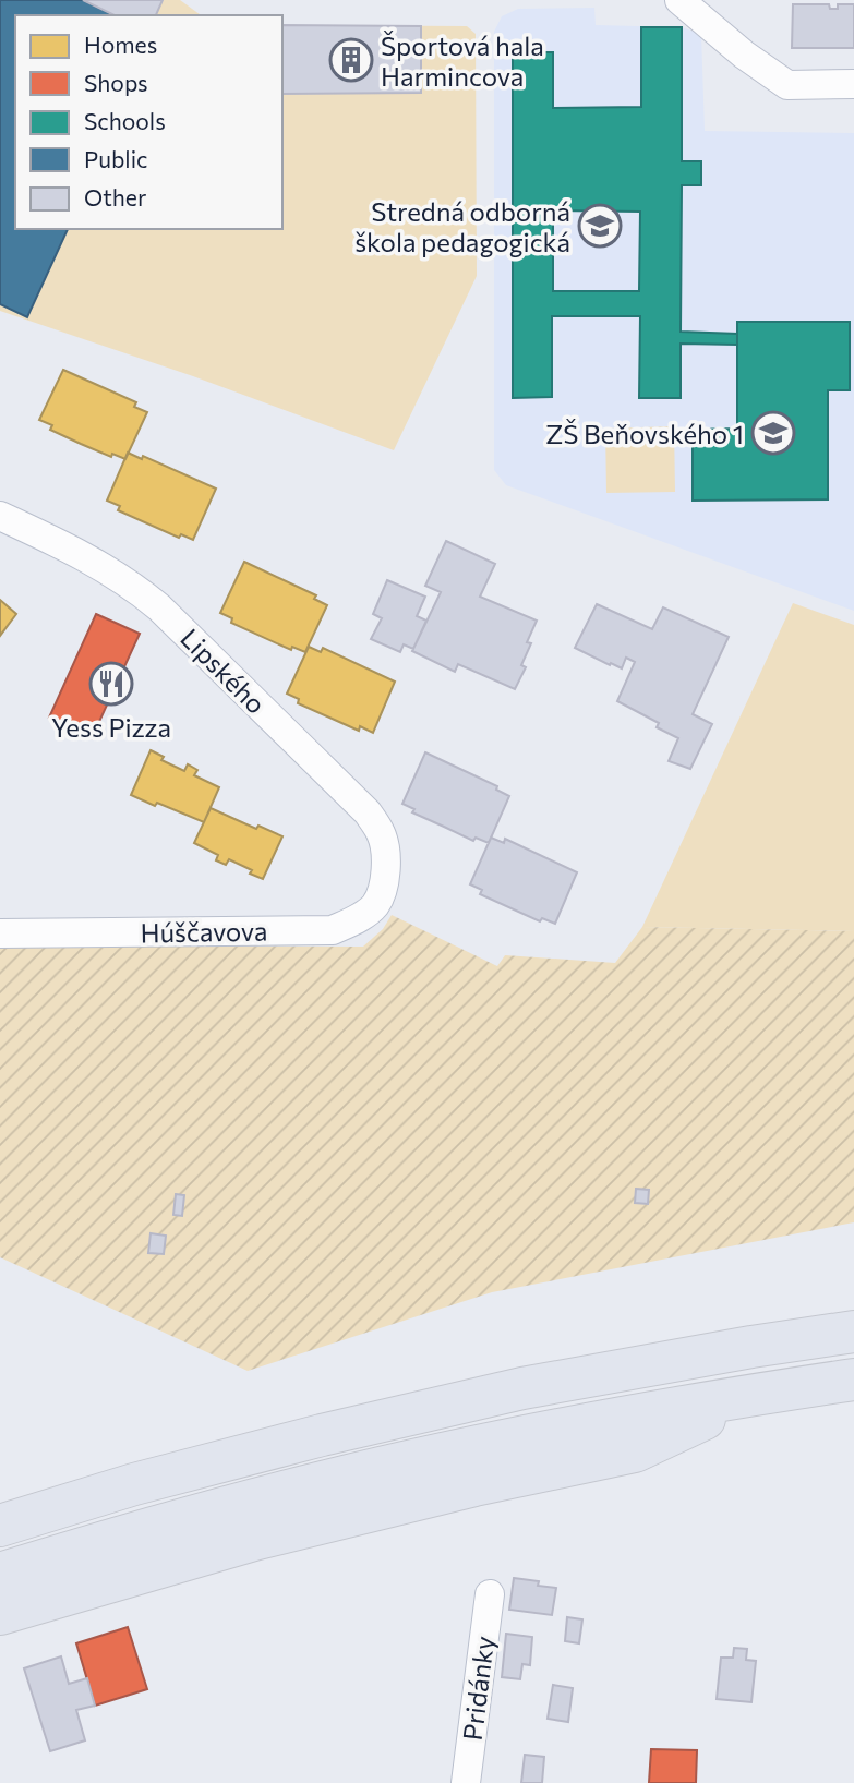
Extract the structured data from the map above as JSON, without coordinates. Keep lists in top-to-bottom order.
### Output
{
  "streets": {
    "street": ["Lipského", "Húščavova", "Pridánky"]
  },
  "crossings": [
    ["Lipského", "Húščavova"]
  ],
  "places": {
    "building": ["Športová hala Harmincova"],
    "school or university": ["Stredná odborná škola pedagogická", "ZŠ Beňovského 1"],
    "restaurant": ["Yess Pizza"]
  },
  "legend": [
    "Homes",
    "Shops",
    "Schools",
    "Public",
    "Other"
  ]
}
